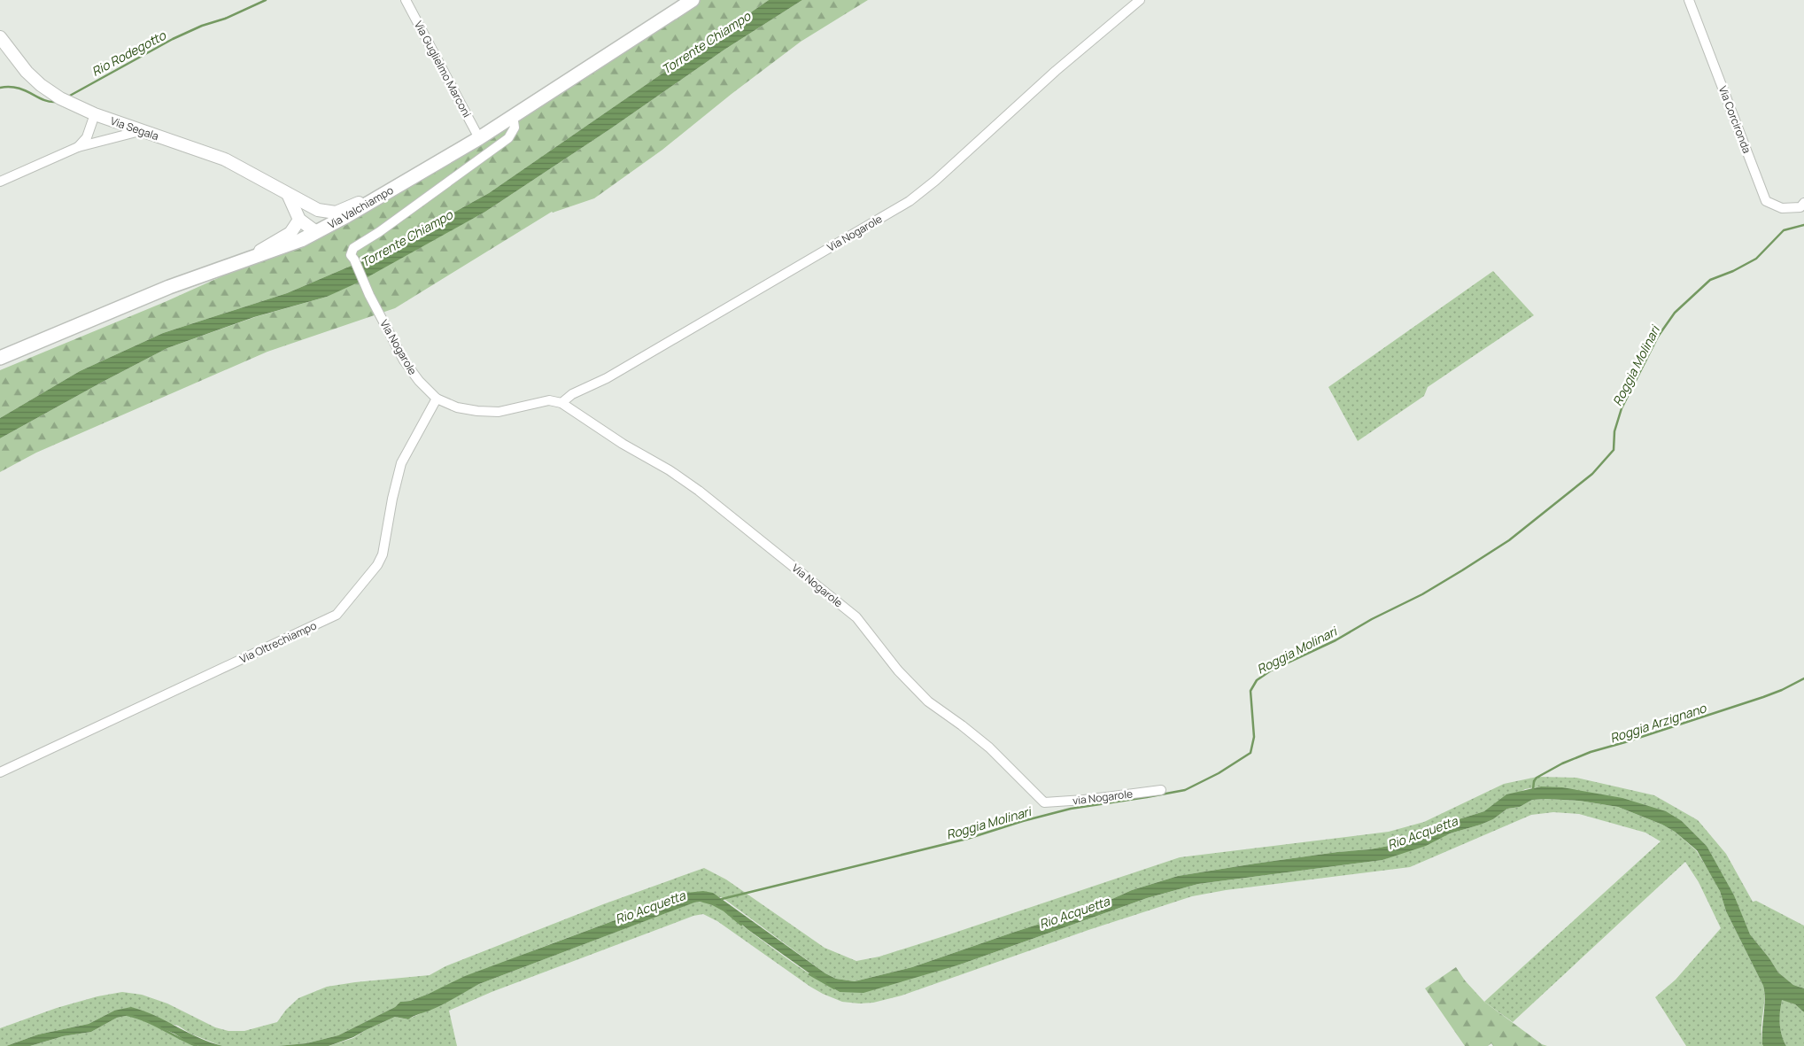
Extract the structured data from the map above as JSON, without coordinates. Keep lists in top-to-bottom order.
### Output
{
  "streets": {
    "main road": ["Via Valchiampo"],
    "street": [
      "Via Guglielmo Marconi",
      "Via Corcironda",
      "Via Segala",
      "Via Nogarole",
      "Via Oltrechiampo",
      "via Nogarole"
    ]
  },
  "crossings": [
    ["Via Guglielmo Marconi", "Via Valchiampo"],
    ["Via Segala", "Via Valchiampo"],
    ["Via Valchiampo", "Via Nogarole"],
    ["Via Nogarole", "Via Oltrechiampo"],
    ["Via Nogarole", "via Nogarole"]
  ],
  "water": [
    "Torrente Chiampo",
    "Rio Rodegotto",
    "Roggia Molinari",
    "Roggia Arzignano",
    "Rio Acquetta"
  ]
}
